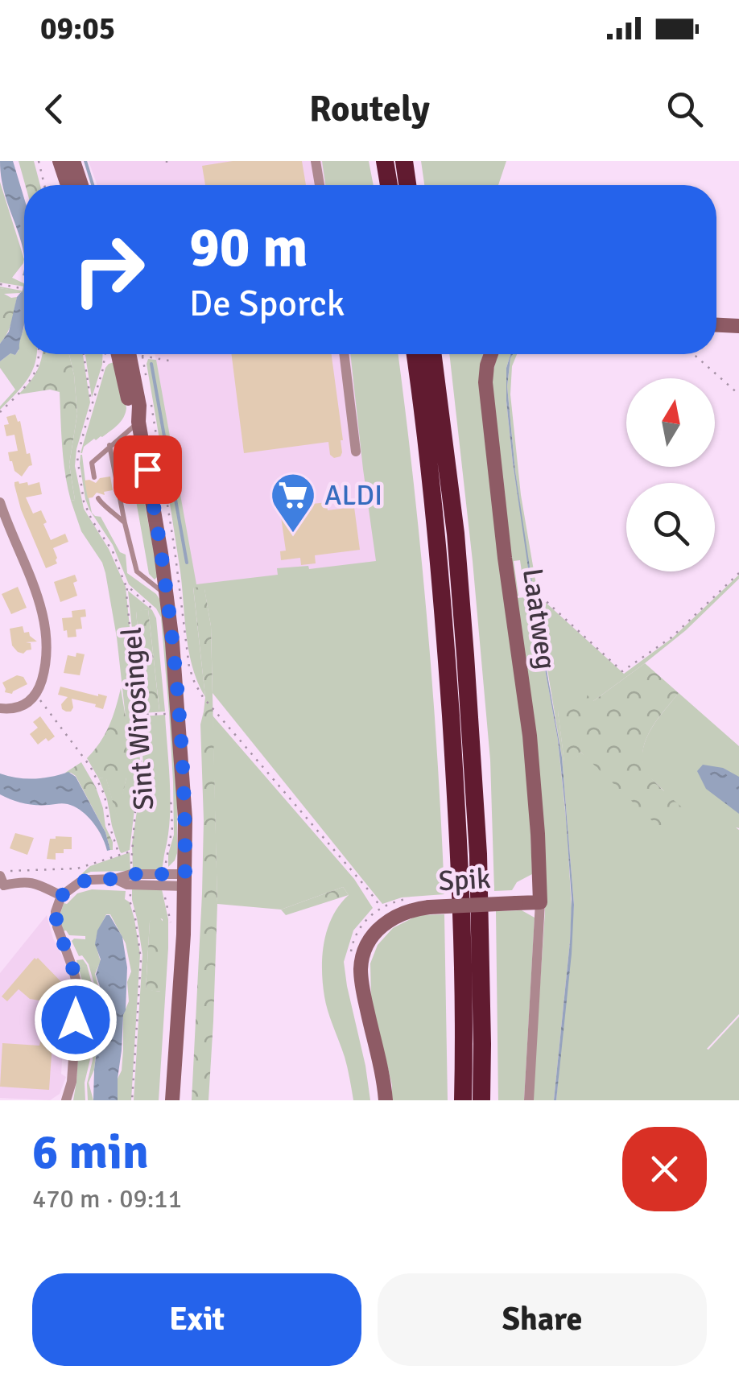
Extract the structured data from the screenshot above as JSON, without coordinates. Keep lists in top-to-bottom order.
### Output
{
  "streets": {
    "street": ["Laatweg", "Sint Wirosingel", "Spik"]
  },
  "crossings": [
    ["Laatweg", "Spik"]
  ],
  "places": {
    "supermarket": ["ALDI"]
  },
  "north": "top",
  "page": {
    "status": "09:05",
    "header": "Routely",
    "turn": ["90 m", "De Sporck"],
    "heading": ["6 min", "470 m · 09:11"],
    "buttons": ["Exit", "Share"]
  }
}
